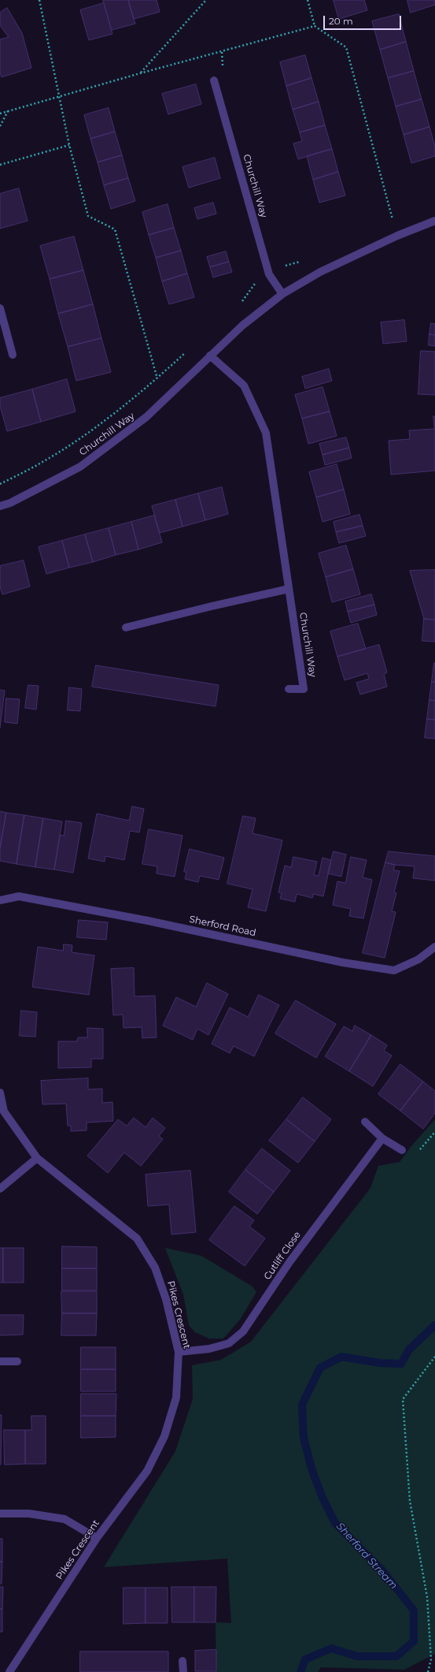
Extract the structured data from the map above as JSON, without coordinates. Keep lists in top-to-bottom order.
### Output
{
  "streets": {
    "street": [
      "Churchill Way",
      "Sherford Road",
      "Cutliff Close",
      "Pikes Crescent"
    ]
  },
  "crossings": [
    ["Cutliff Close", "Pikes Crescent"]
  ],
  "water": ["Sherford Stream"],
  "scale_bar": "20 m"
}
